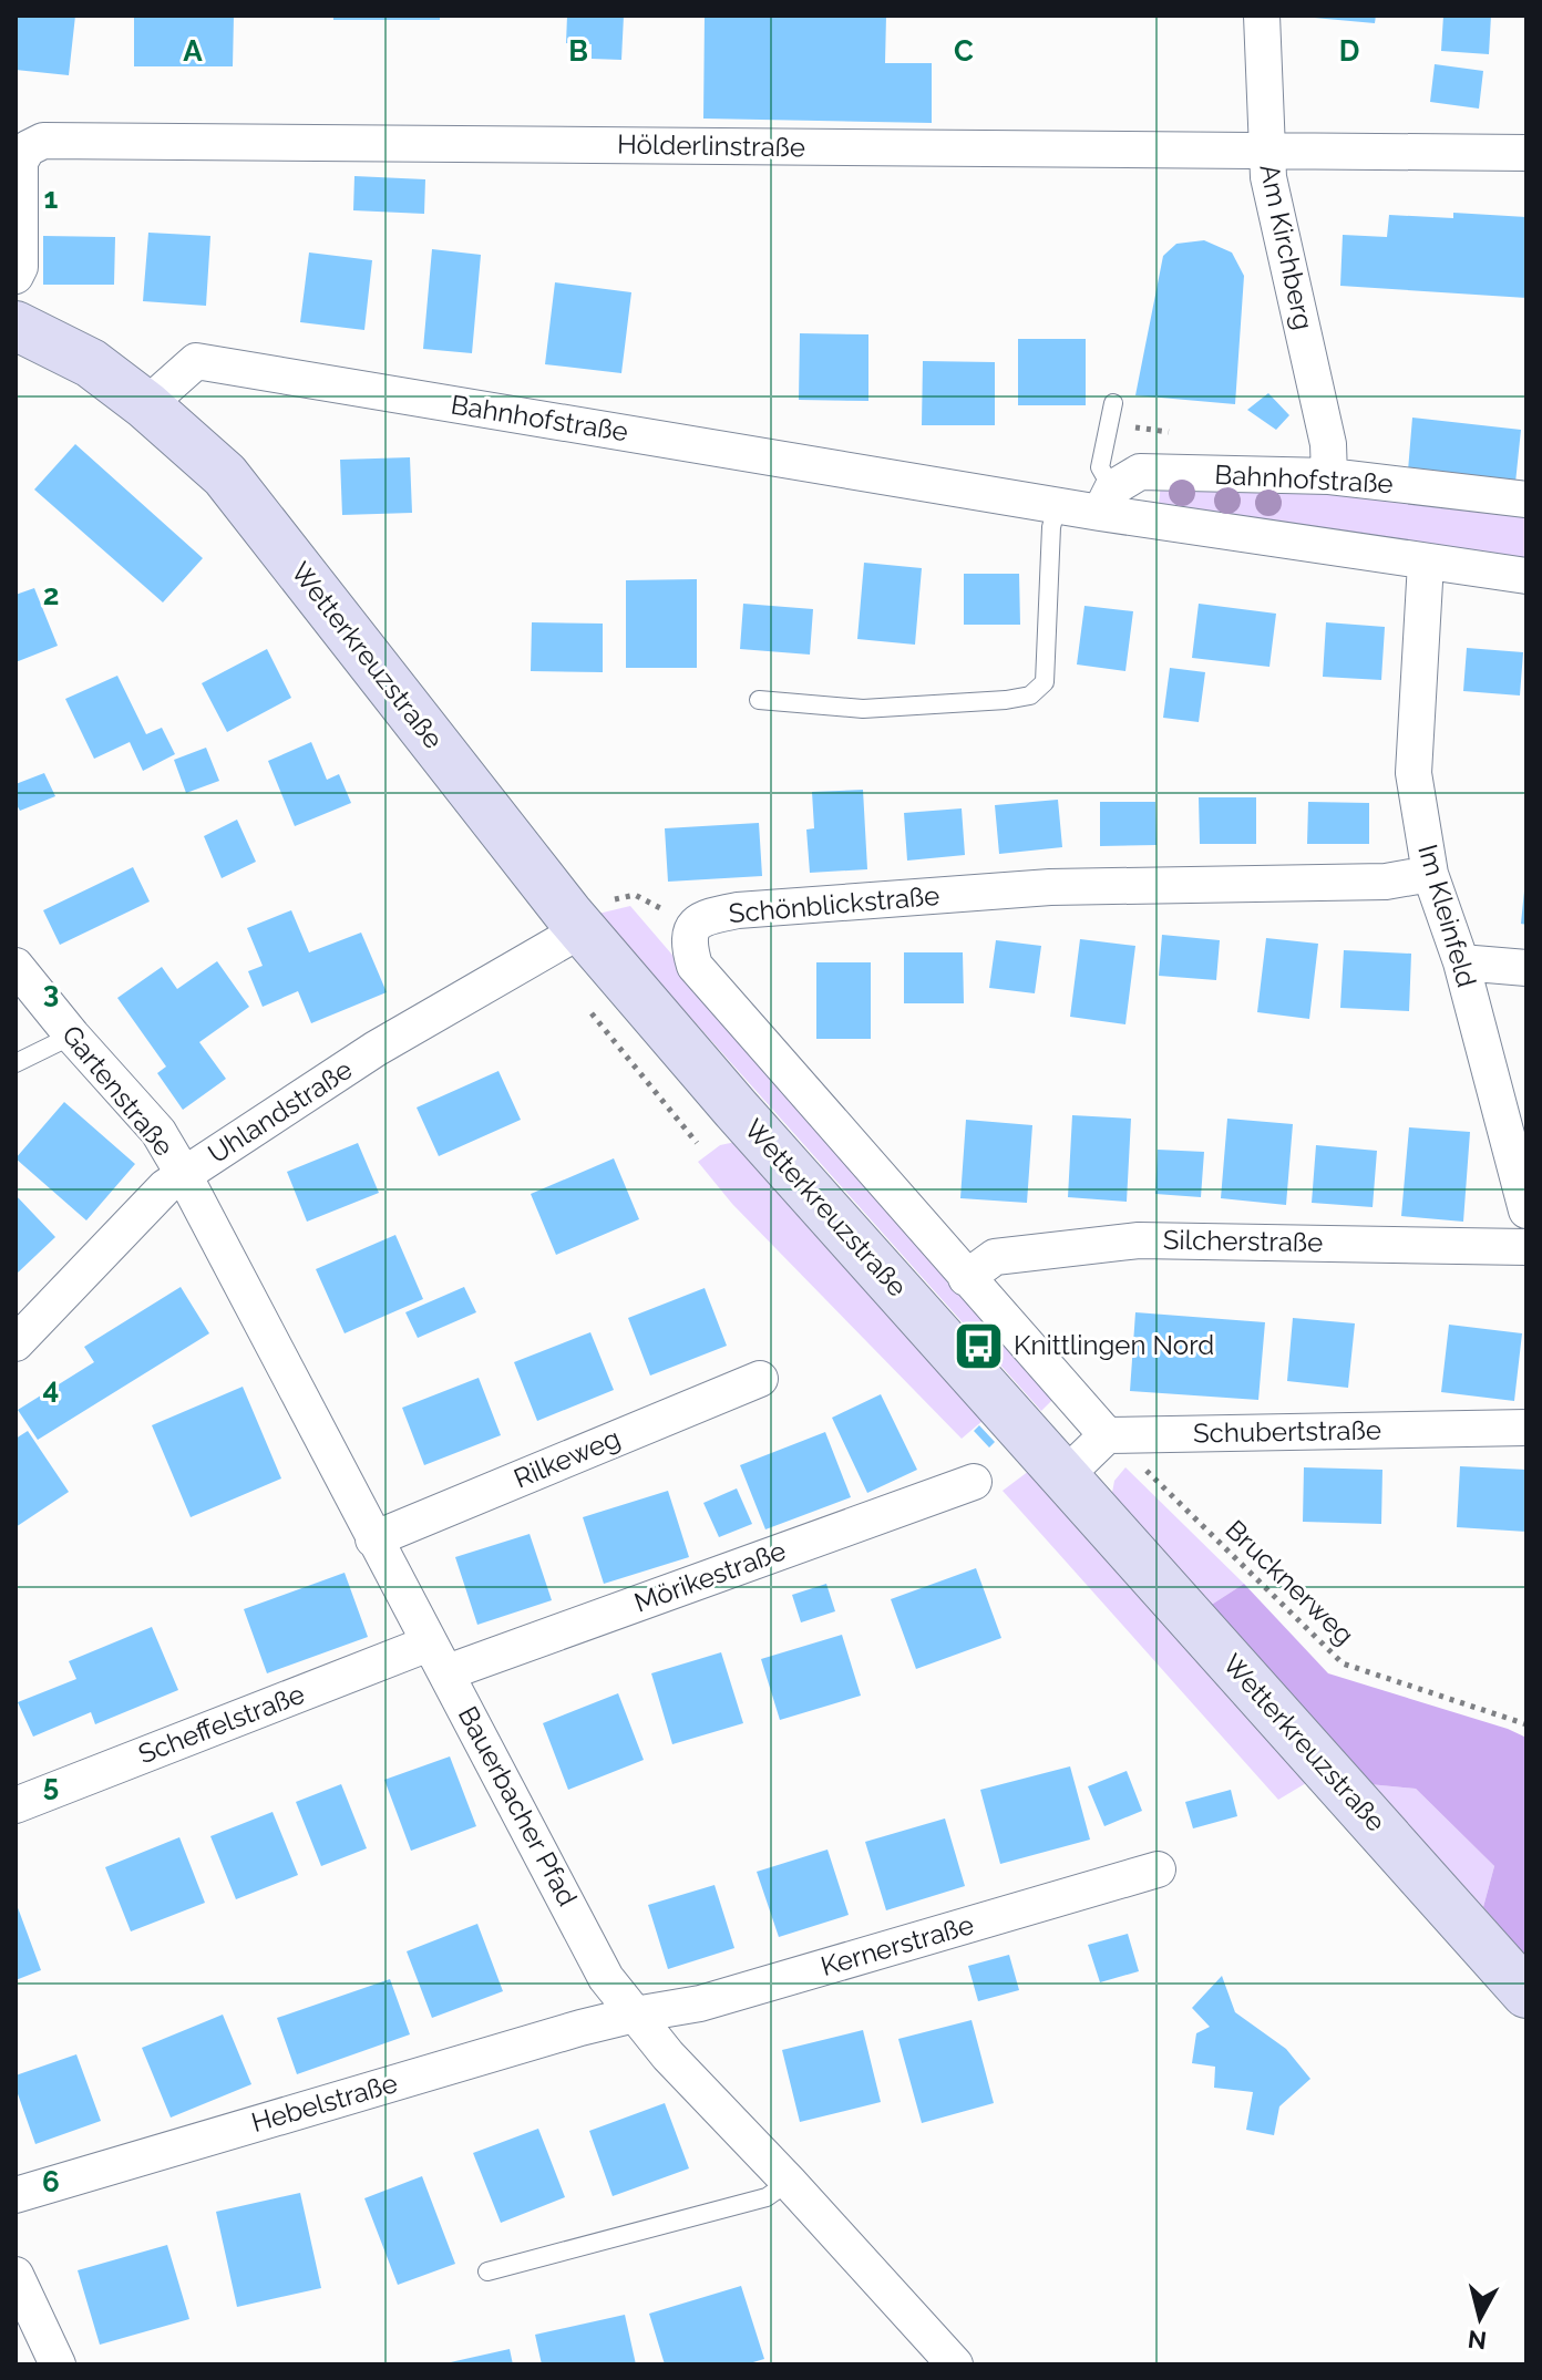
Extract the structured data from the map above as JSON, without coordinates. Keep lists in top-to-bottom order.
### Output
{
  "streets": {
    "main road": ["Wetterkreuzstraße"],
    "street": [
      "Hölderlinstraße",
      "Am Kirchberg",
      "Bahnhofstraße",
      "Schönblickstraße",
      "Im Kleinfeld",
      "Gartenstraße",
      "Uhlandstraße",
      "Silcherstraße",
      "Schubertstraße",
      "Rilkeweg",
      "Mörikestraße",
      "Scheffelstraße",
      "Bauerbacher Pfad",
      "Kernerstraße",
      "Hebelstraße"
    ],
    "path": ["Brucknerweg"]
  },
  "crossings": [
    ["Hölderlinstraße", "Am Kirchberg"],
    ["Am Kirchberg", "Bahnhofstraße"],
    ["Bahnhofstraße", "Wetterkreuzstraße"],
    ["Bahnhofstraße", "Im Kleinfeld"],
    ["Wetterkreuzstraße", "Uhlandstraße"],
    ["Schönblickstraße", "Im Kleinfeld"],
    ["Schönblickstraße", "Silcherstraße"],
    ["Schönblickstraße", "Schubertstraße"],
    ["Schönblickstraße", "Brucknerweg"],
    ["Gartenstraße", "Uhlandstraße"],
    ["Gartenstraße", "Bauerbacher Pfad"],
    ["Uhlandstraße", "Bauerbacher Pfad"],
    ["Schubertstraße", "Brucknerweg"],
    ["Rilkeweg", "Bauerbacher Pfad"],
    ["Mörikestraße", "Scheffelstraße"],
    ["Mörikestraße", "Bauerbacher Pfad"],
    ["Scheffelstraße", "Bauerbacher Pfad"],
    ["Bauerbacher Pfad", "Kernerstraße"],
    ["Bauerbacher Pfad", "Hebelstraße"],
    ["Kernerstraße", "Hebelstraße"]
  ],
  "places": {
    "bus stop": ["Knittlingen Nord"]
  },
  "north": "bottom",
  "grid": {
    "columns": [
      "A",
      "B",
      "C",
      "D"
    ],
    "rows": [
      "1",
      "2",
      "3",
      "4",
      "5",
      "6"
    ]
  }
}
